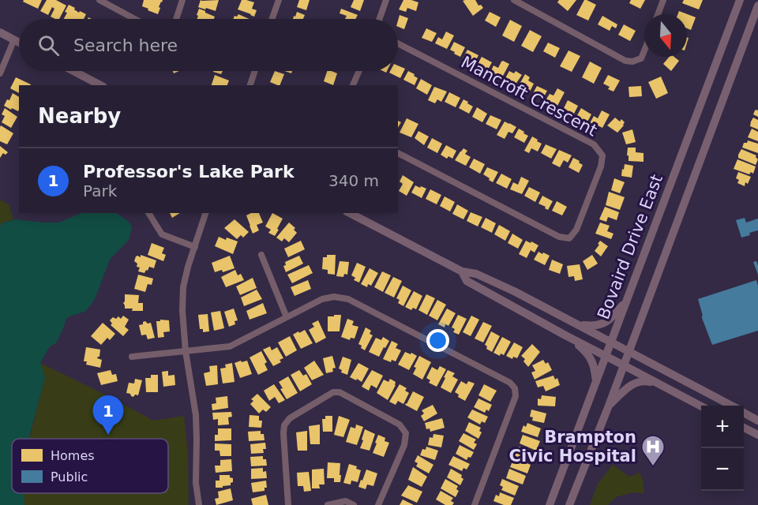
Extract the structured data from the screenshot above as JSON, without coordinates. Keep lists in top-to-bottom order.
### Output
{
  "streets": {
    "main road": ["Bovaird Drive East"],
    "street": ["Mancroft Crescent"]
  },
  "places": {
    "hospital": ["Brampton Civic Hospital"]
  },
  "legend": ["Homes", "Public"],
  "north": "bottom",
  "page": {
    "search": "Search here",
    "heading": "Nearby",
    "list": [
      {
        "mark": "1",
        "name": "Professor's Lake Park",
        "note": "Park",
        "value": "340 m"
      }
    ],
    "pins": "1",
    "map_buttons": ["+", "−"]
  }
}
